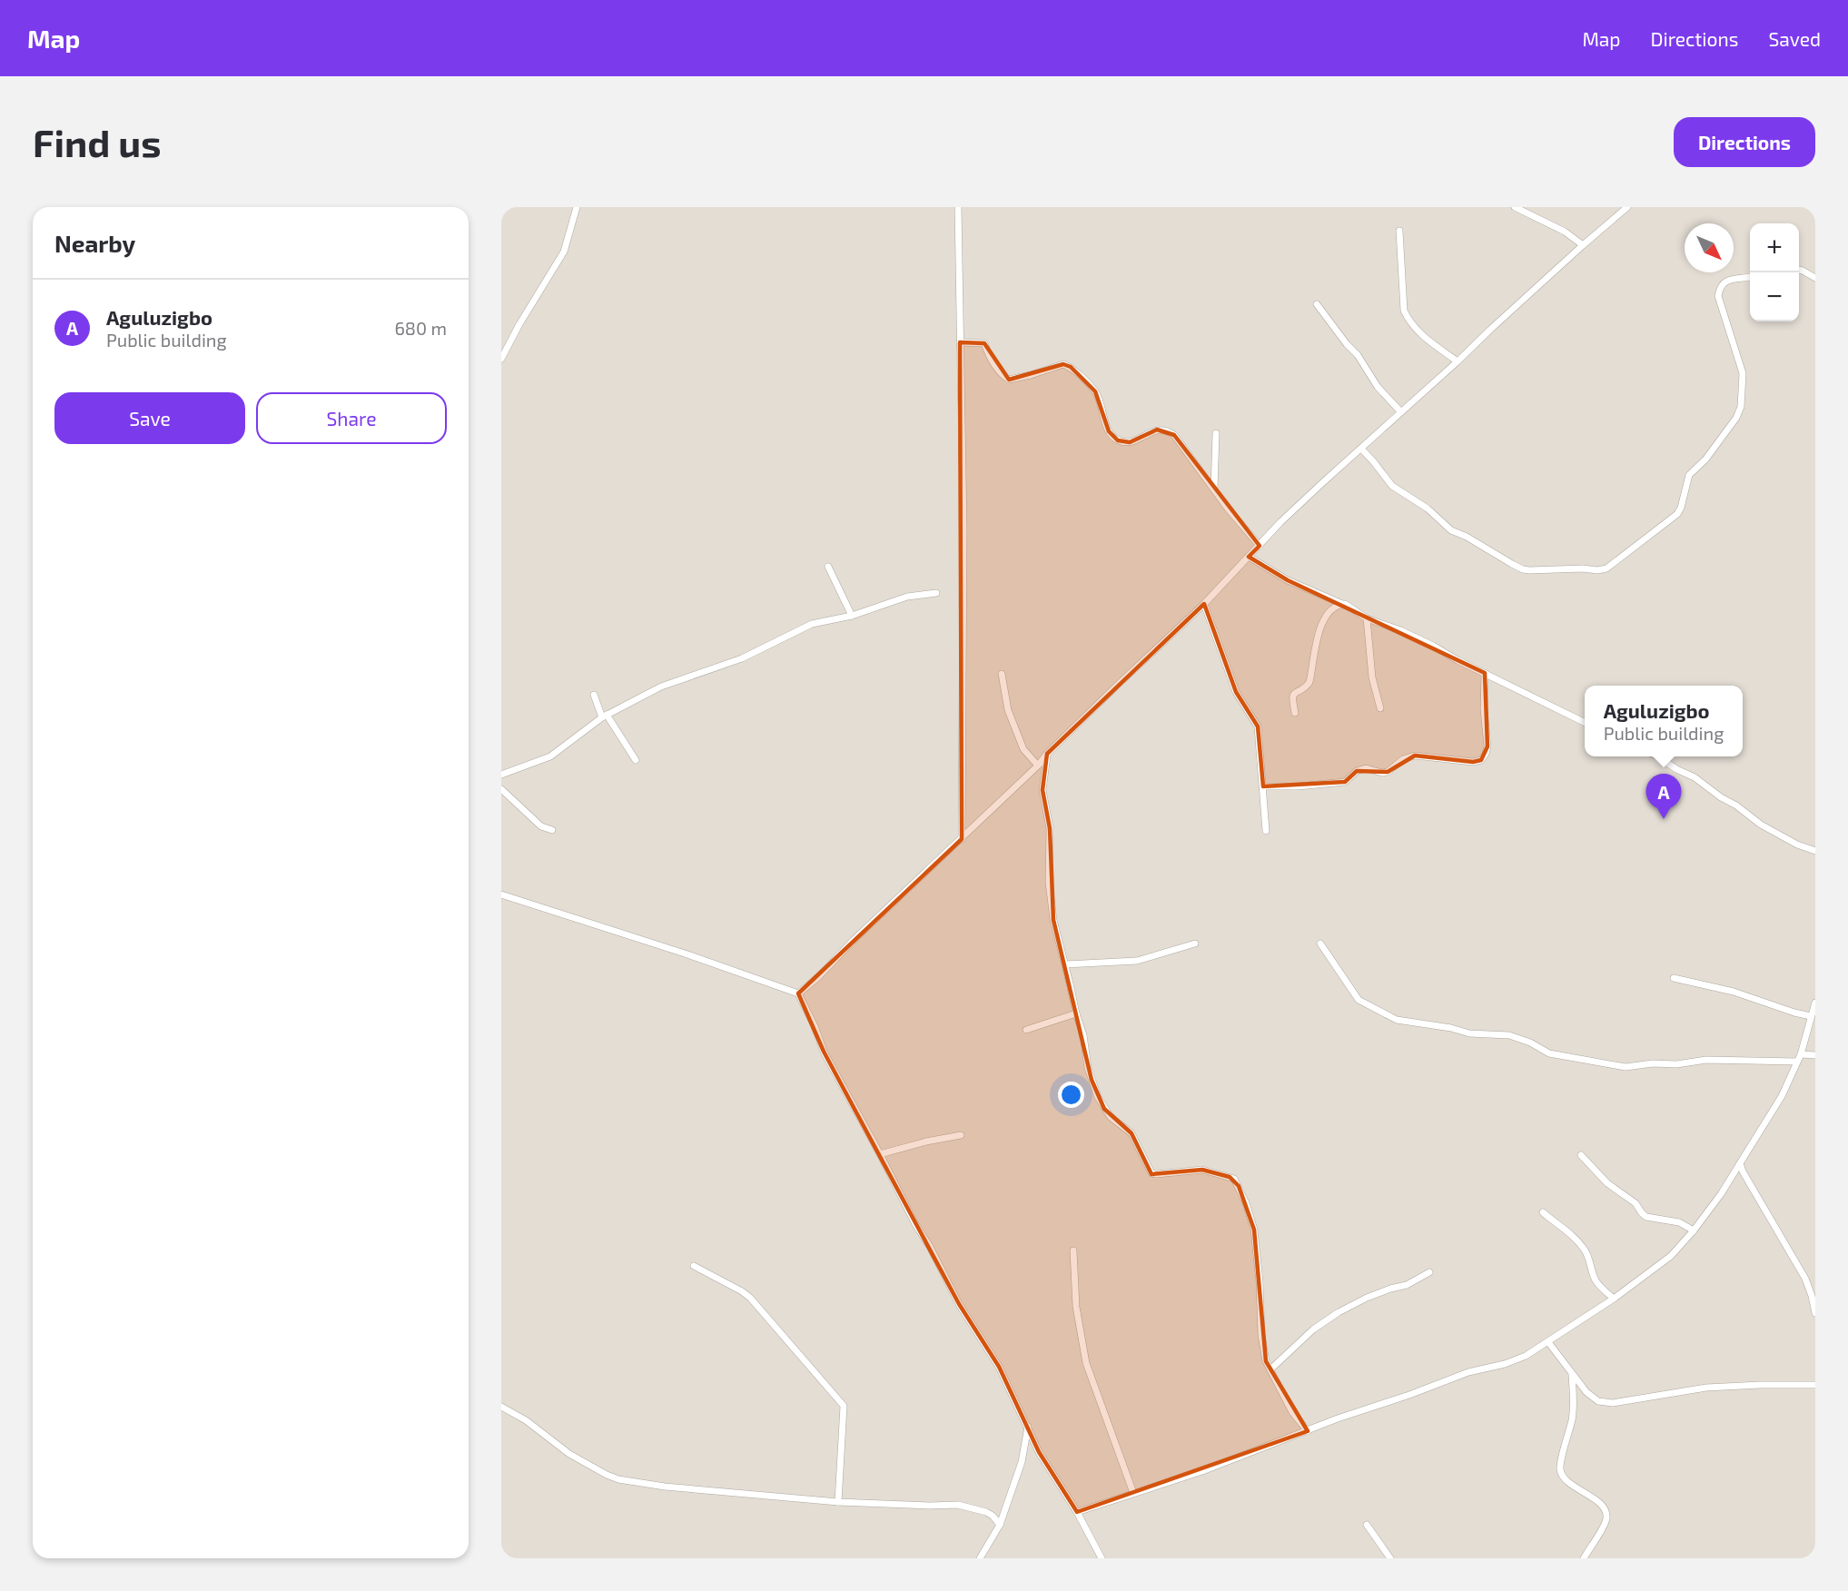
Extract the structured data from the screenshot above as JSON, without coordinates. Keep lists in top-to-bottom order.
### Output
{
  "north": "bottom right",
  "page": {
    "header": "Map",
    "nav": ["Map", "Directions", "Saved"],
    "buttons": [
      "Directions",
      ["Save", "Share"]
    ],
    "title": "Find us",
    "heading": "Nearby",
    "map_buttons": ["+", "−"],
    "list": [
      {
        "mark": "A",
        "name": "Aguluzigbo",
        "note": "Public building",
        "value": "680 m"
      }
    ],
    "popup": ["Aguluzigbo", "Public building"],
    "pins": "A"
  }
}
